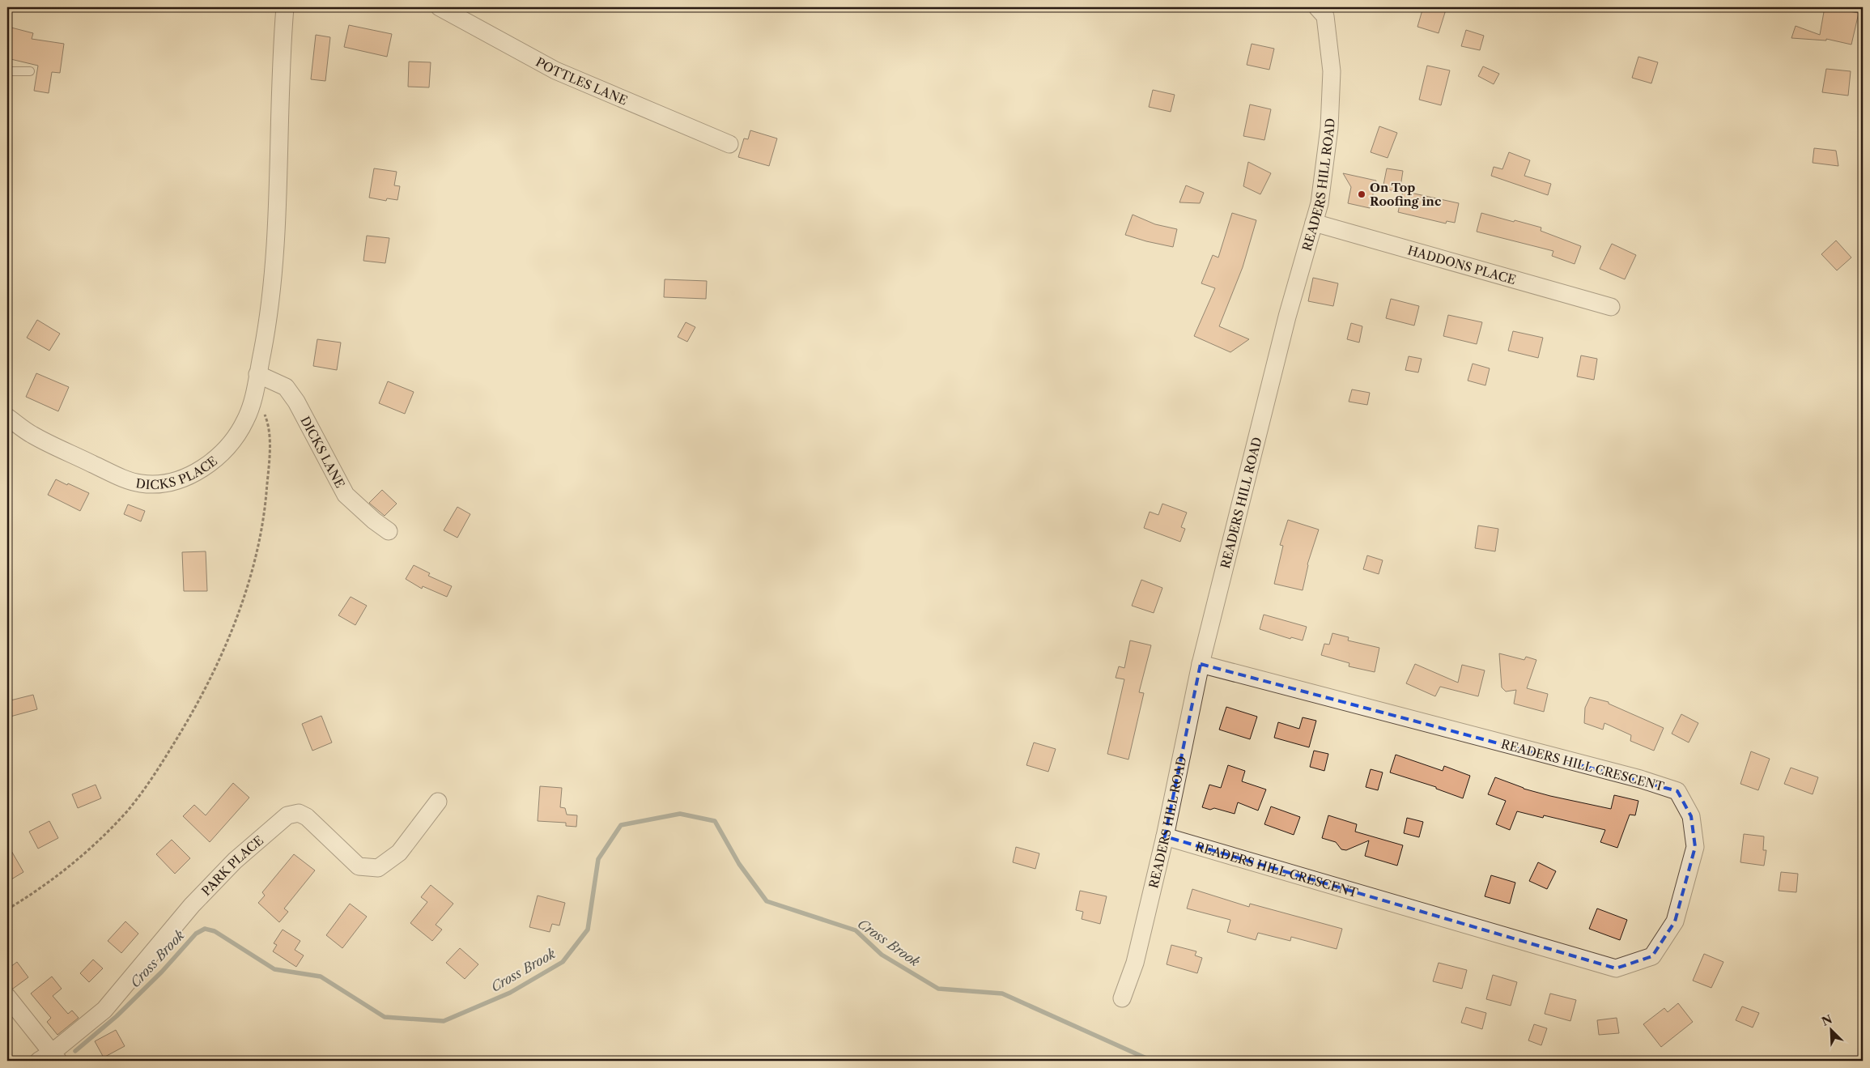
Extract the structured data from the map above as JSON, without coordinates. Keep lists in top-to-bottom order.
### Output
{
  "streets": {
    "street": [
      "POTTLES LANE",
      "READERS HILL ROAD",
      "HADDONS PLACE",
      "DICKS LANE",
      "DICKS PLACE",
      "READERS HILL CRESCENT",
      "PARK PLACE"
    ]
  },
  "crossings": [
    ["READERS HILL ROAD", "HADDONS PLACE"],
    ["READERS HILL ROAD", "READERS HILL CRESCENT"],
    ["DICKS LANE", "DICKS PLACE"]
  ],
  "water": ["Cross Brook"],
  "places": ["On Top Roofing inc"],
  "north": "top left"
}
